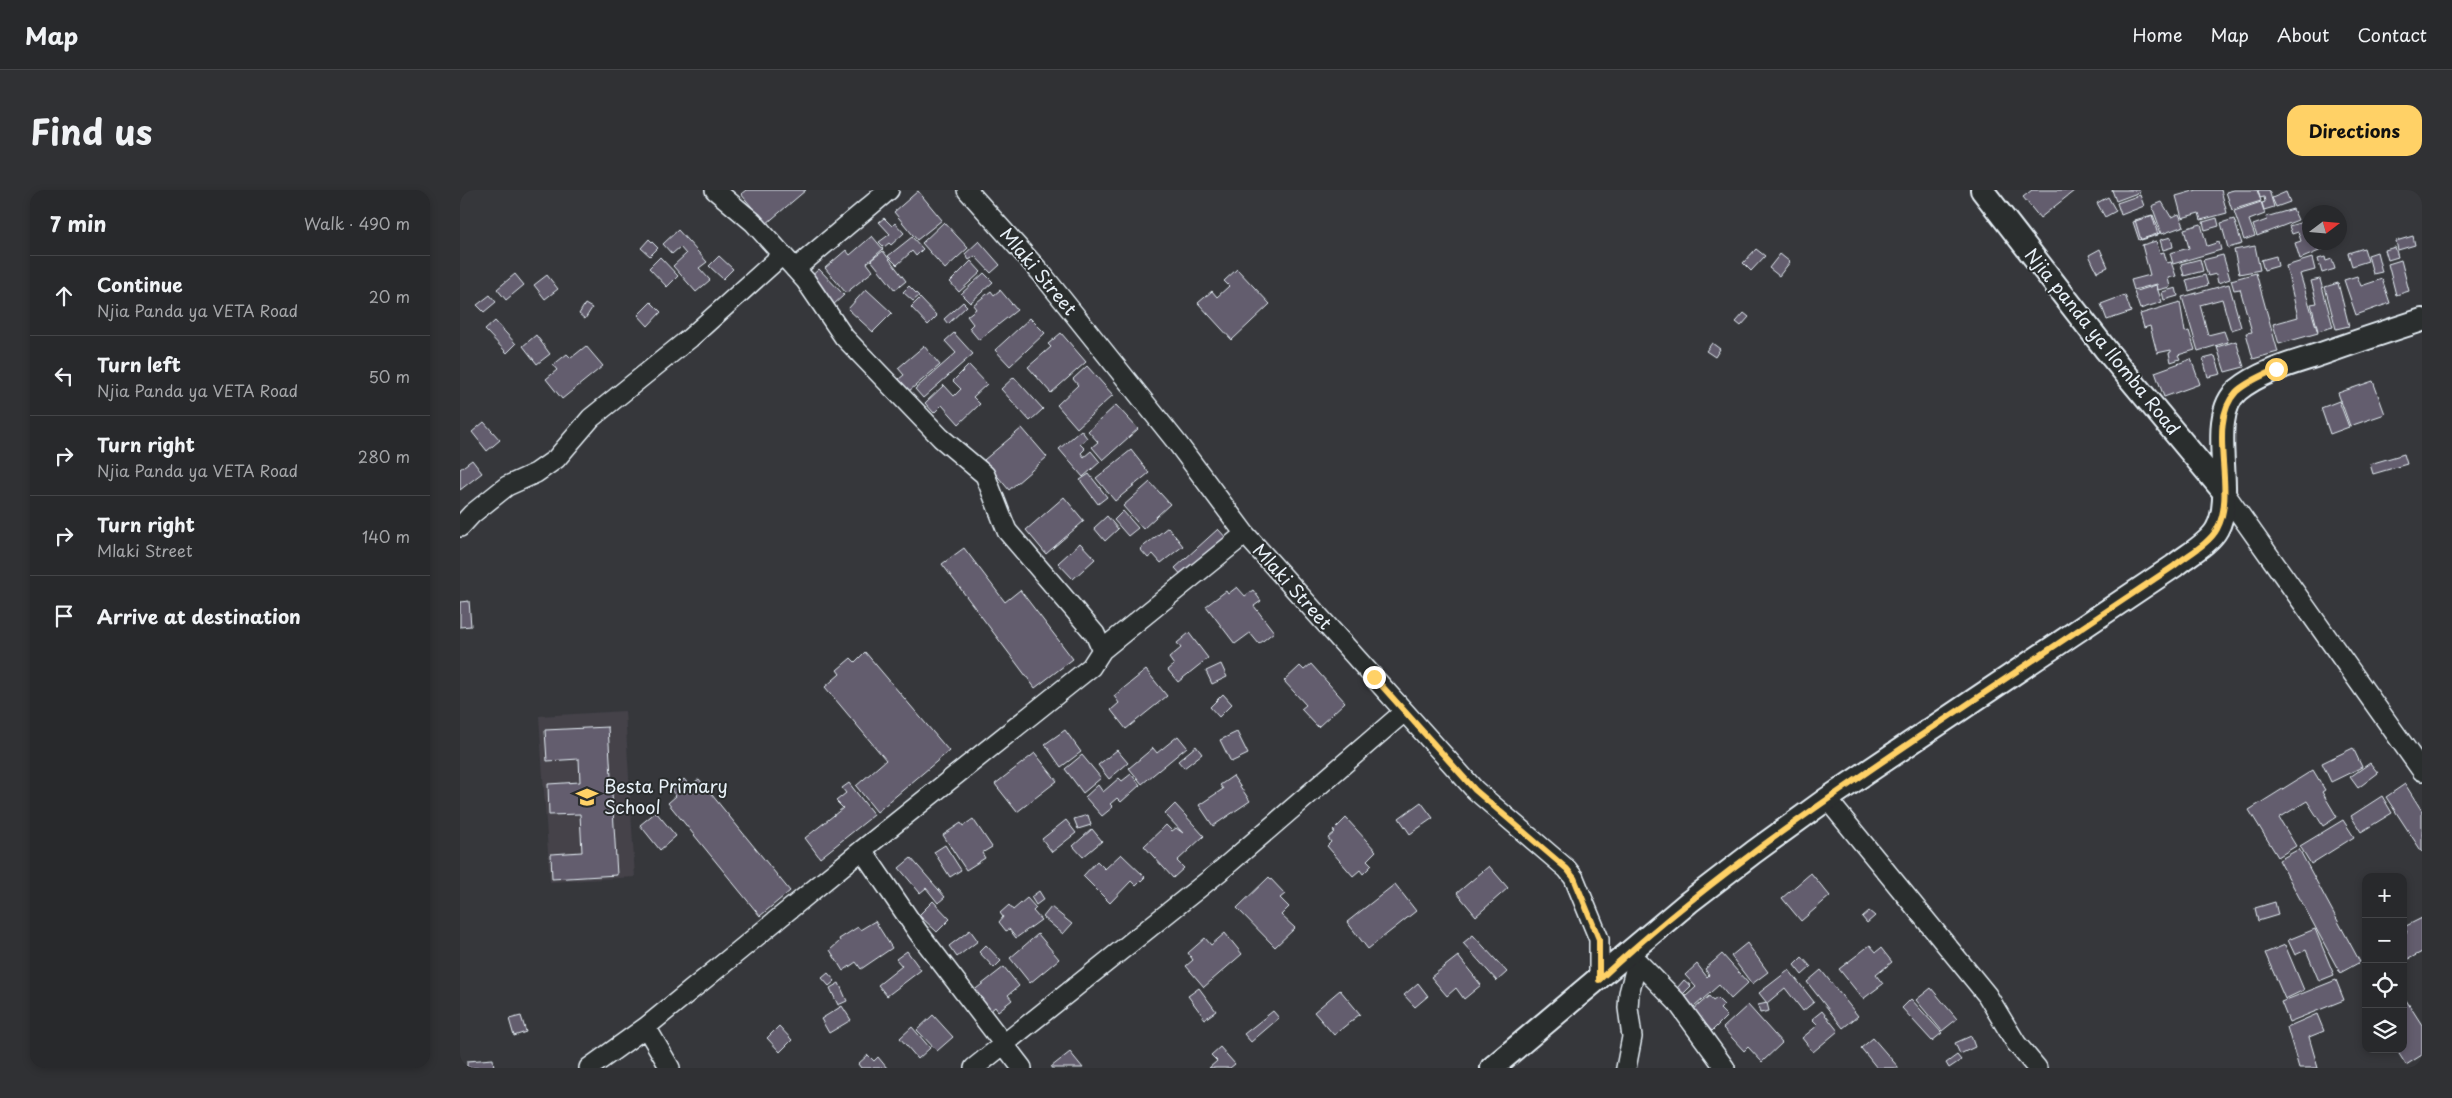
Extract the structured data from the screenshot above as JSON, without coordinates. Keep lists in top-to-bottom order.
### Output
{
  "streets": {
    "street": ["Mlaki Street", "Njia panda ya Ilomba Road"]
  },
  "places": {
    "school or university": ["Besta Primary School"]
  },
  "north": "right",
  "page": {
    "header": "Map",
    "nav": [
      "Home",
      "Map",
      "About",
      "Contact"
    ],
    "title": "Find us",
    "buttons": "Directions",
    "heading": ["7 min", "Walk · 490 m"],
    "list": [
      ["Continue", "Njia Panda ya VETA Road", "20 m"],
      ["Turn left", "Njia Panda ya VETA Road", "50 m"],
      ["Turn right", "Njia Panda ya VETA Road", "280 m"],
      ["Turn right", "Mlaki Street", "140 m"],
      "Arrive at destination"
    ],
    "map_buttons": ["+", "−"]
  }
}
